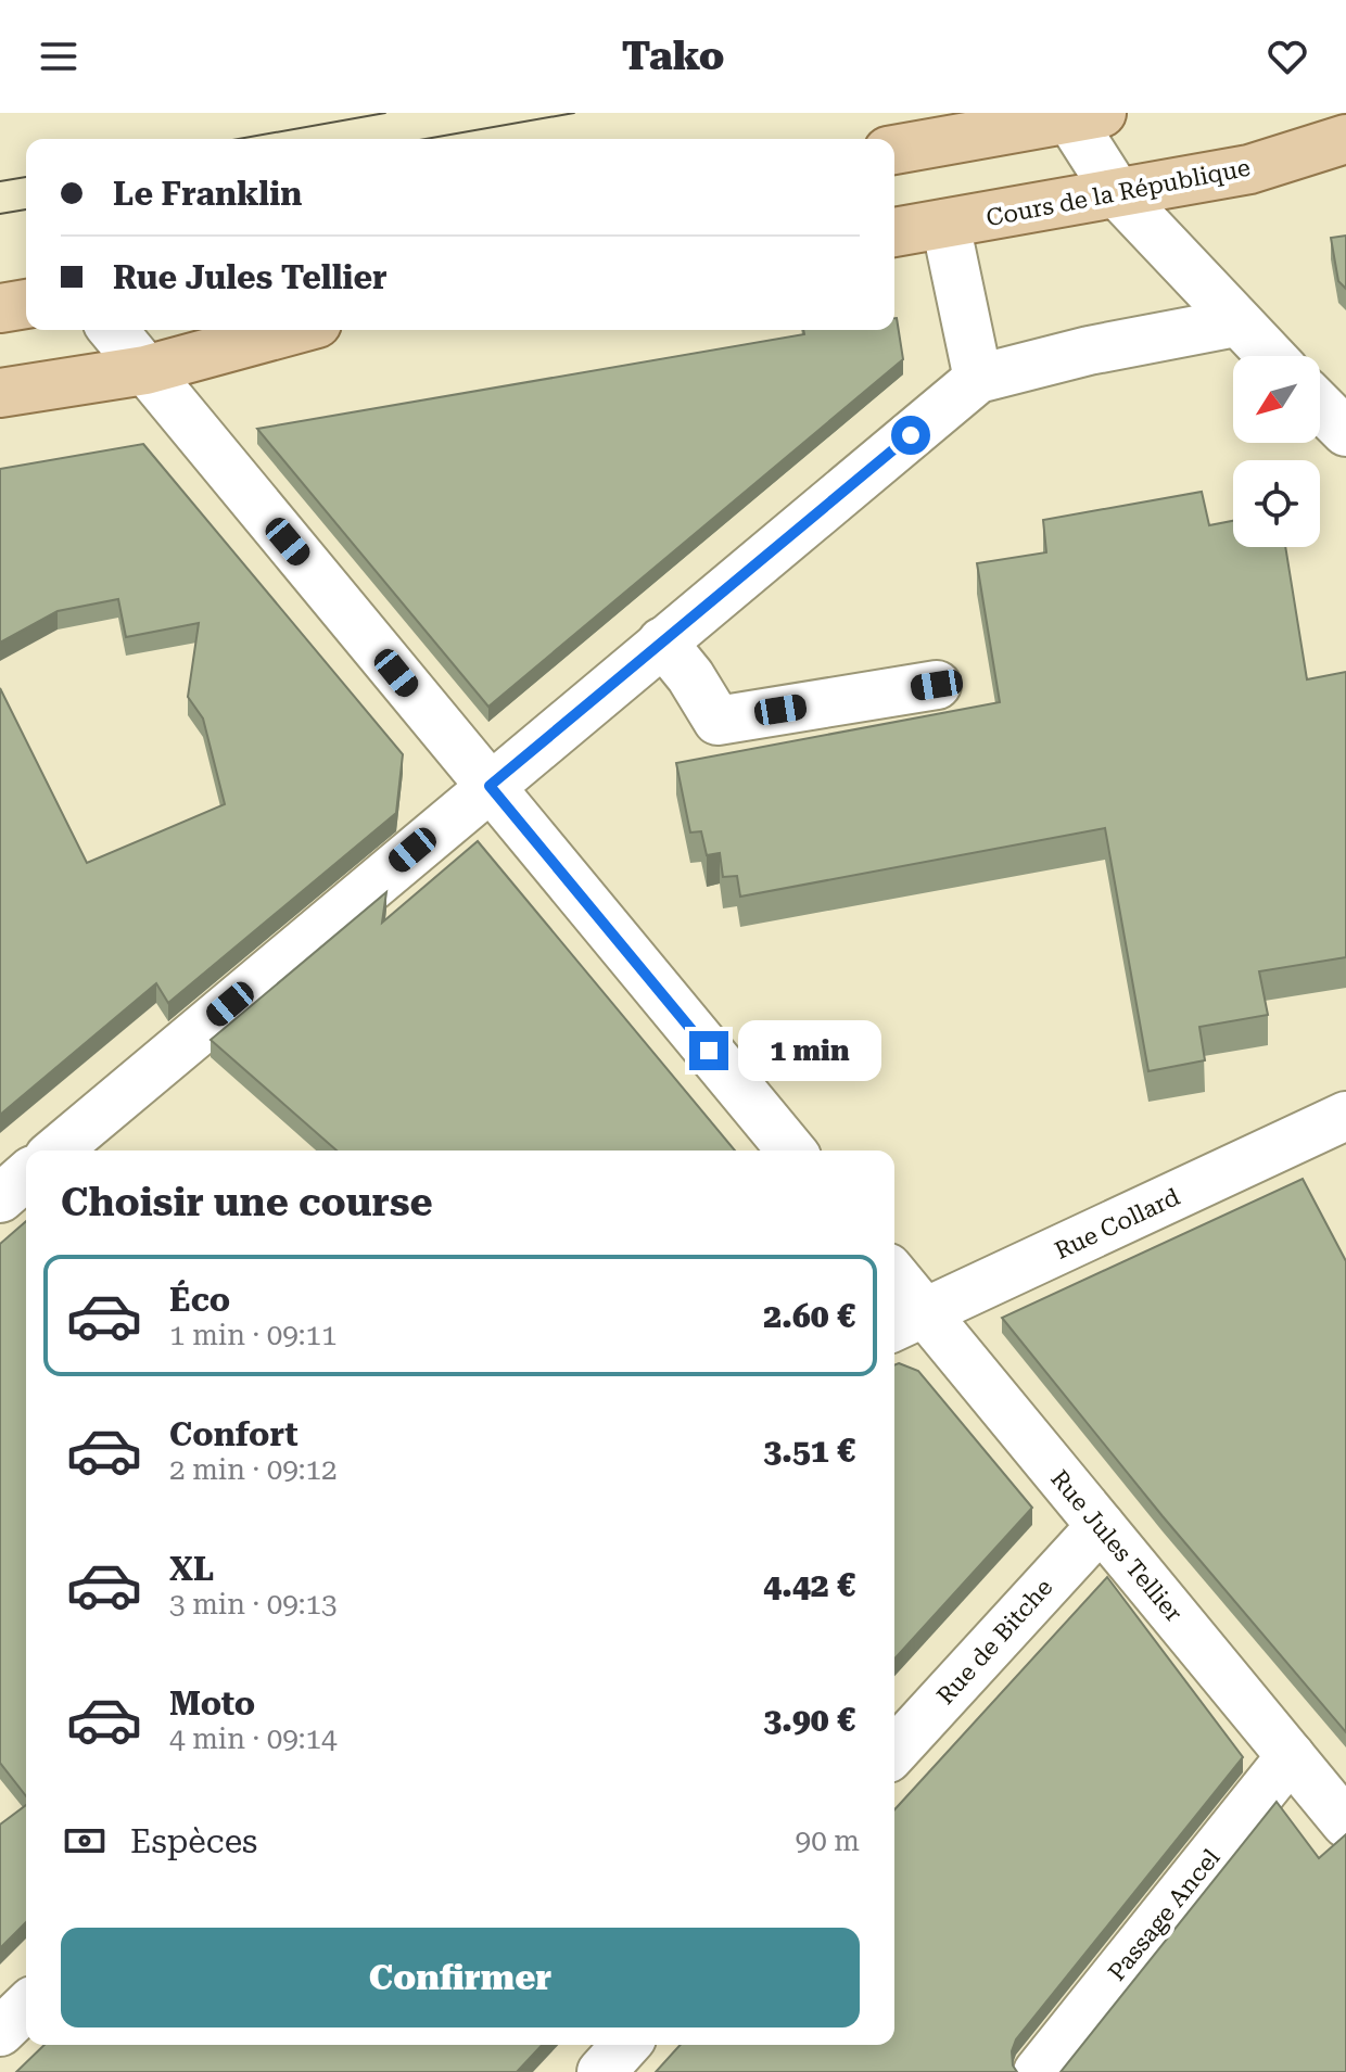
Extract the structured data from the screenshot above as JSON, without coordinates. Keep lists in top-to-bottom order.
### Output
{
  "streets": {
    "main road": ["Cours de la République"],
    "street": [
      "Rue Collard",
      "Rue Jules Tellier",
      "Rue de Bitche",
      "Passage Ancel"
    ]
  },
  "crossings": [
    ["Rue Collard", "Rue Jules Tellier"],
    ["Rue Jules Tellier", "Rue de Bitche"],
    ["Rue Jules Tellier", "Passage Ancel"]
  ],
  "north": "bottom left",
  "page": {
    "header": "Tako",
    "banner": ["Le Franklin", "Rue Jules Tellier"],
    "bubble": "1 min",
    "heading": "Choisir une course",
    "list": [
      {
        "name": "Éco",
        "note": "1 min · 09:11",
        "value": "2.60 €"
      },
      {
        "name": "Confort",
        "note": "2 min · 09:12",
        "value": "3.51 €"
      },
      {
        "name": "XL",
        "note": "3 min · 09:13",
        "value": "4.42 €"
      },
      {
        "name": "Moto",
        "note": "4 min · 09:14",
        "value": "3.90 €"
      }
    ],
    "pay": ["Espèces", "90 m"],
    "buttons": "Confirmer"
  }
}
